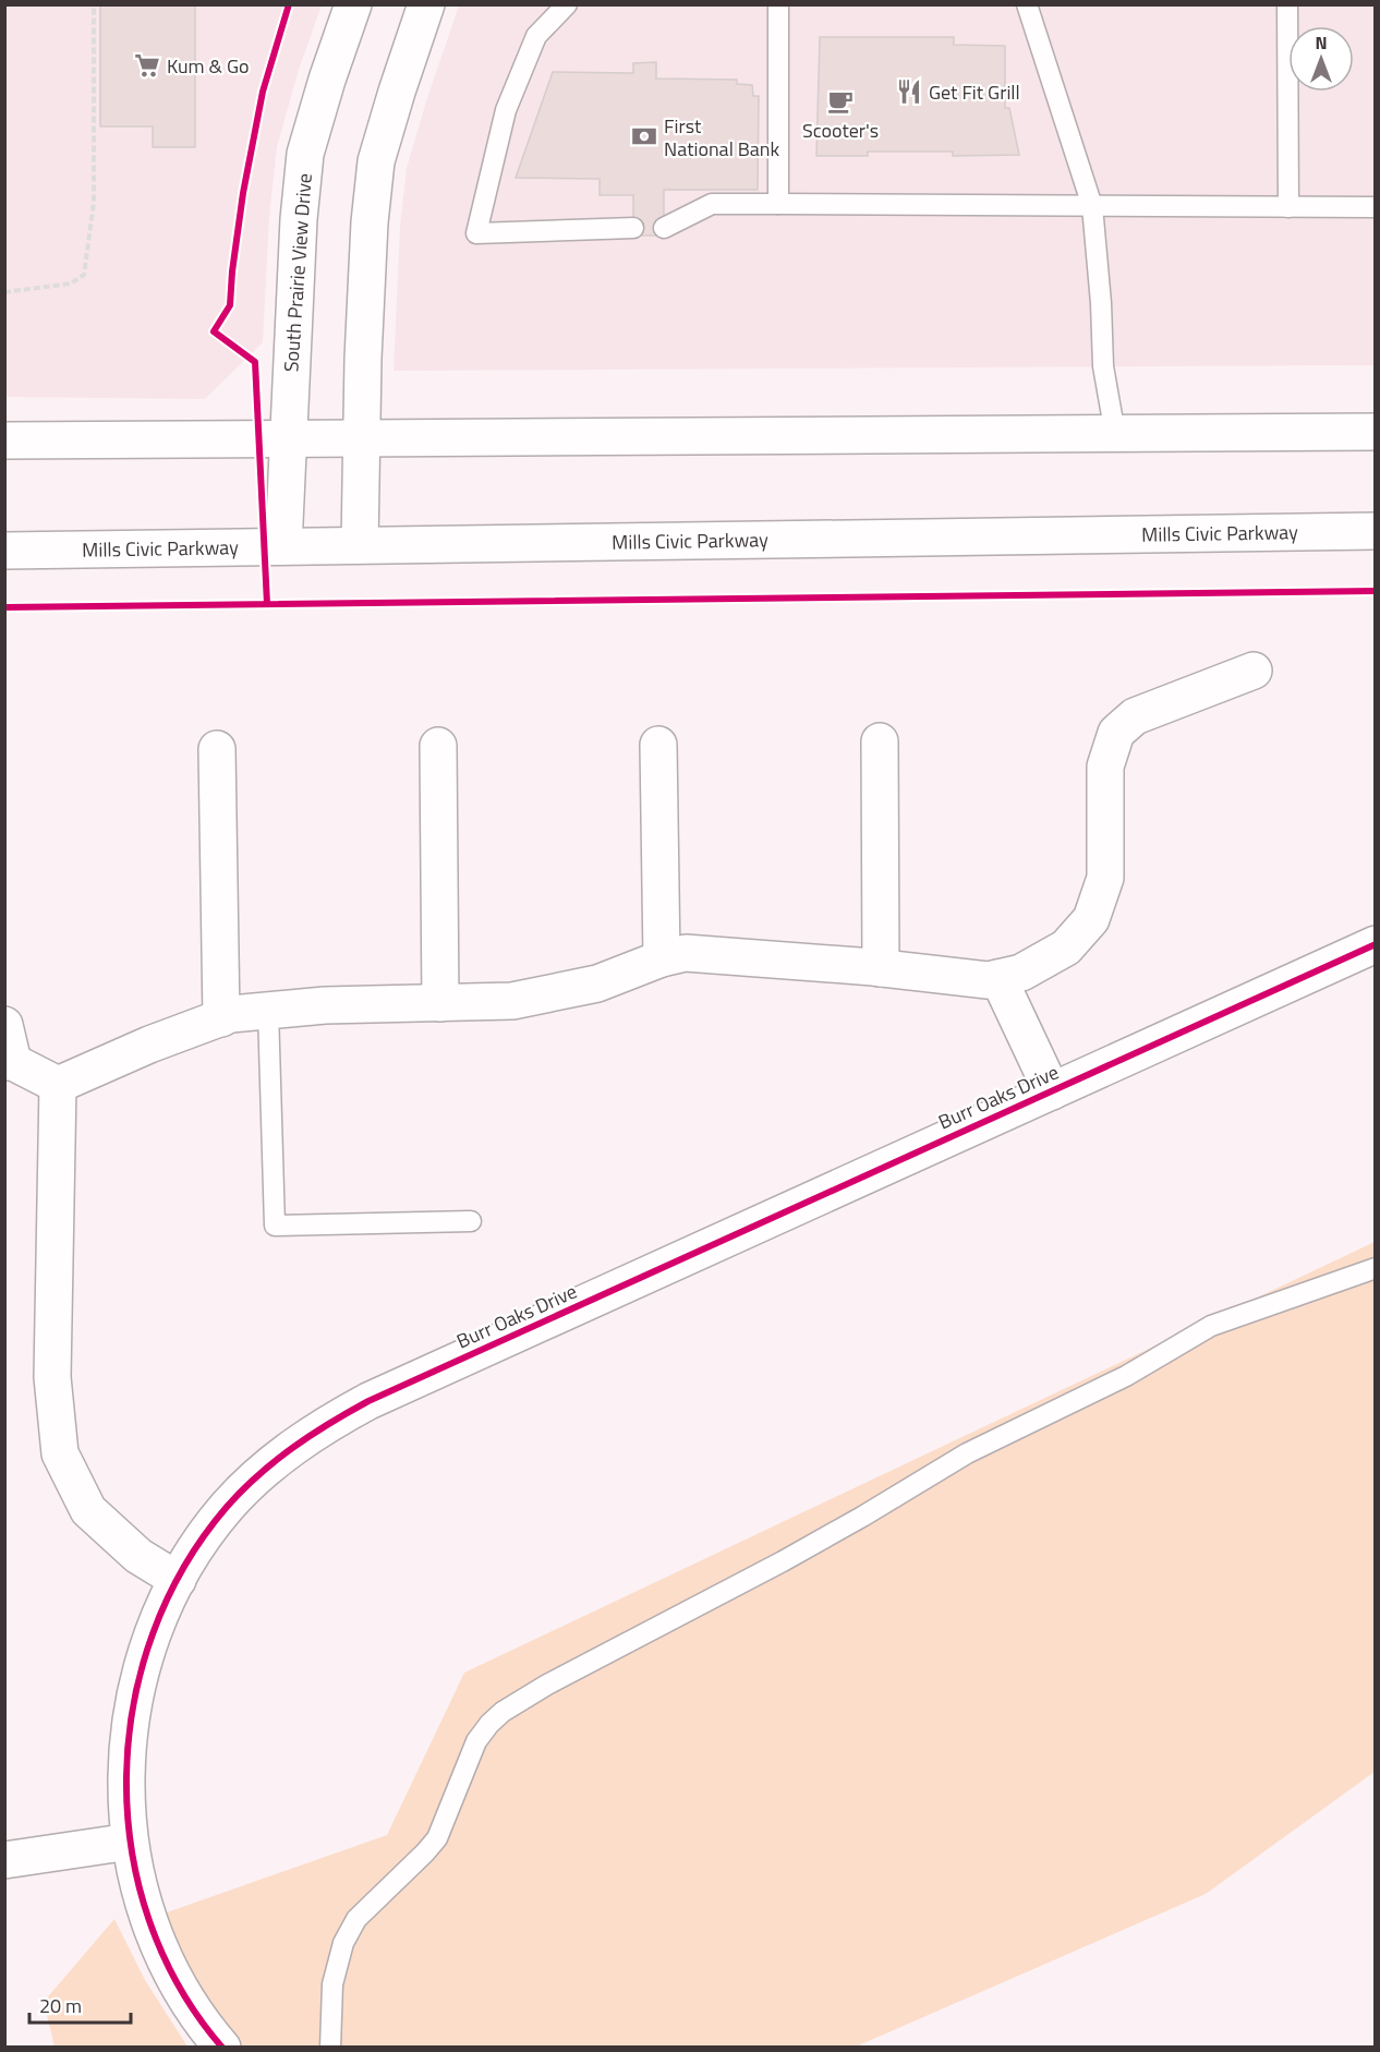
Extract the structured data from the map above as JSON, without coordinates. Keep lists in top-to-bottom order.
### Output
{
  "streets": {
    "street": ["South Prairie View Drive", "Mills Civic Parkway", "Burr Oaks Drive"]
  },
  "crossings": [
    ["South Prairie View Drive", "Mills Civic Parkway"]
  ],
  "places": {
    "supermarket": ["Kum & Go"],
    "restaurant": ["Get Fit Grill"],
    "cafe": ["Scooter's"],
    "bank": ["First National Bank"]
  },
  "scale_bar": "20 m",
  "north": "top"
}
